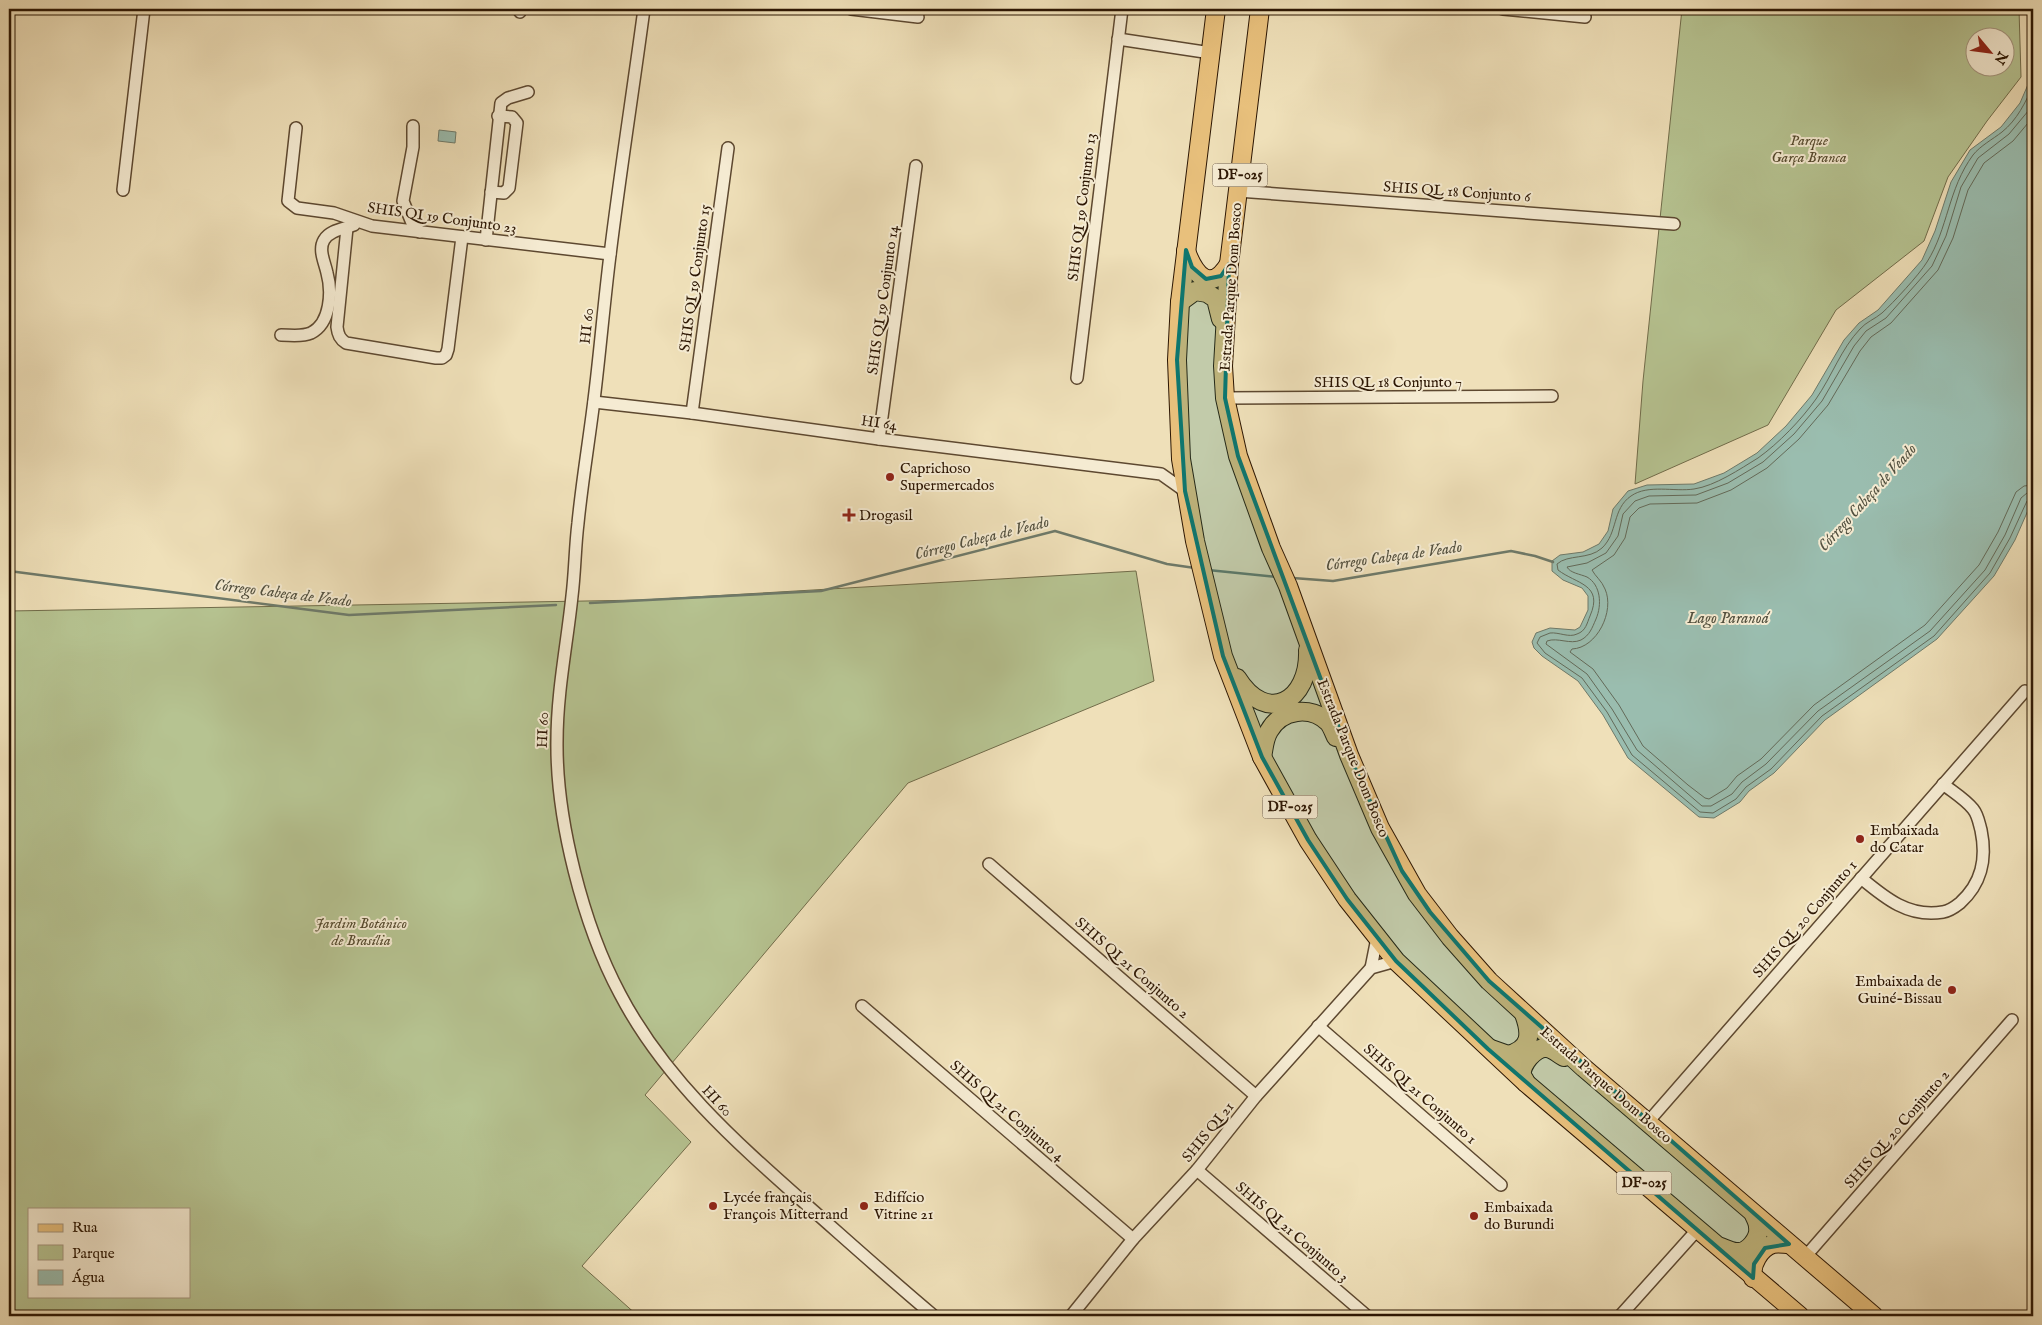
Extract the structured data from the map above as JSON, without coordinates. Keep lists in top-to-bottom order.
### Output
{
  "streets": {
    "main road": ["DF-025", "Estrada Parque Dom Bosco"],
    "street": [
      "SHIS QL 18 Conjunto 6",
      "SHIS QI 19 Conjunto 13",
      "SHIS QI 19 Conjunto 23",
      "SHIS QI 19 Conjunto 15",
      "SHIS QI 19 Conjunto 14",
      "HI 60",
      "SHIS QL 18 Conjunto 7",
      "HI 64",
      "SHIS QL 20 Conjunto 1",
      "SHIS QI 21 Conjunto 2",
      "SHIS QI 21 Conjunto 1",
      "SHIS QI 21 Conjunto 4",
      "SHIS QL 20 Conjunto 2",
      "SHIS QI 21",
      "SHIS QI 21 Conjunto 3"
    ]
  },
  "crossings": [
    ["DF-025", "HI 64"],
    ["DF-025", "SHIS QI 21"],
    ["SHIS QL 18 Conjunto 6", "Estrada Parque Dom Bosco"],
    ["SHIS QI 19 Conjunto 23", "HI 60"],
    ["SHIS QI 19 Conjunto 15", "HI 64"],
    ["Estrada Parque Dom Bosco", "SHIS QL 18 Conjunto 7"],
    ["Estrada Parque Dom Bosco", "SHIS QL 20 Conjunto 1"],
    ["Estrada Parque Dom Bosco", "SHIS QL 20 Conjunto 2"],
    ["SHIS QI 19 Conjunto 14", "HI 64"],
    ["HI 60", "HI 64"],
    ["SHIS QI 21 Conjunto 2", "SHIS QI 21"],
    ["SHIS QI 21 Conjunto 1", "SHIS QI 21"],
    ["SHIS QI 21 Conjunto 4", "SHIS QI 21"],
    ["SHIS QI 21", "SHIS QI 21 Conjunto 3"]
  ],
  "water": ["Córrego Cabeça de Veado", "Lago Paranoá"],
  "parks": ["Parque Garça Branca", "Jardim Botânico de Brasília"],
  "places": {
    "other": [
      "Caprichoso Supermercados",
      "Embaixada do Catar",
      "Embaixada de Guiné-Bissau",
      "Lycée français François Mitterrand",
      "Edifício Vitrine 21",
      "Embaixada do Burundi"
    ],
    "health": ["Drogasil"]
  },
  "legend": ["Rua", "Parque", "Água"],
  "north": "bottom right"
}
